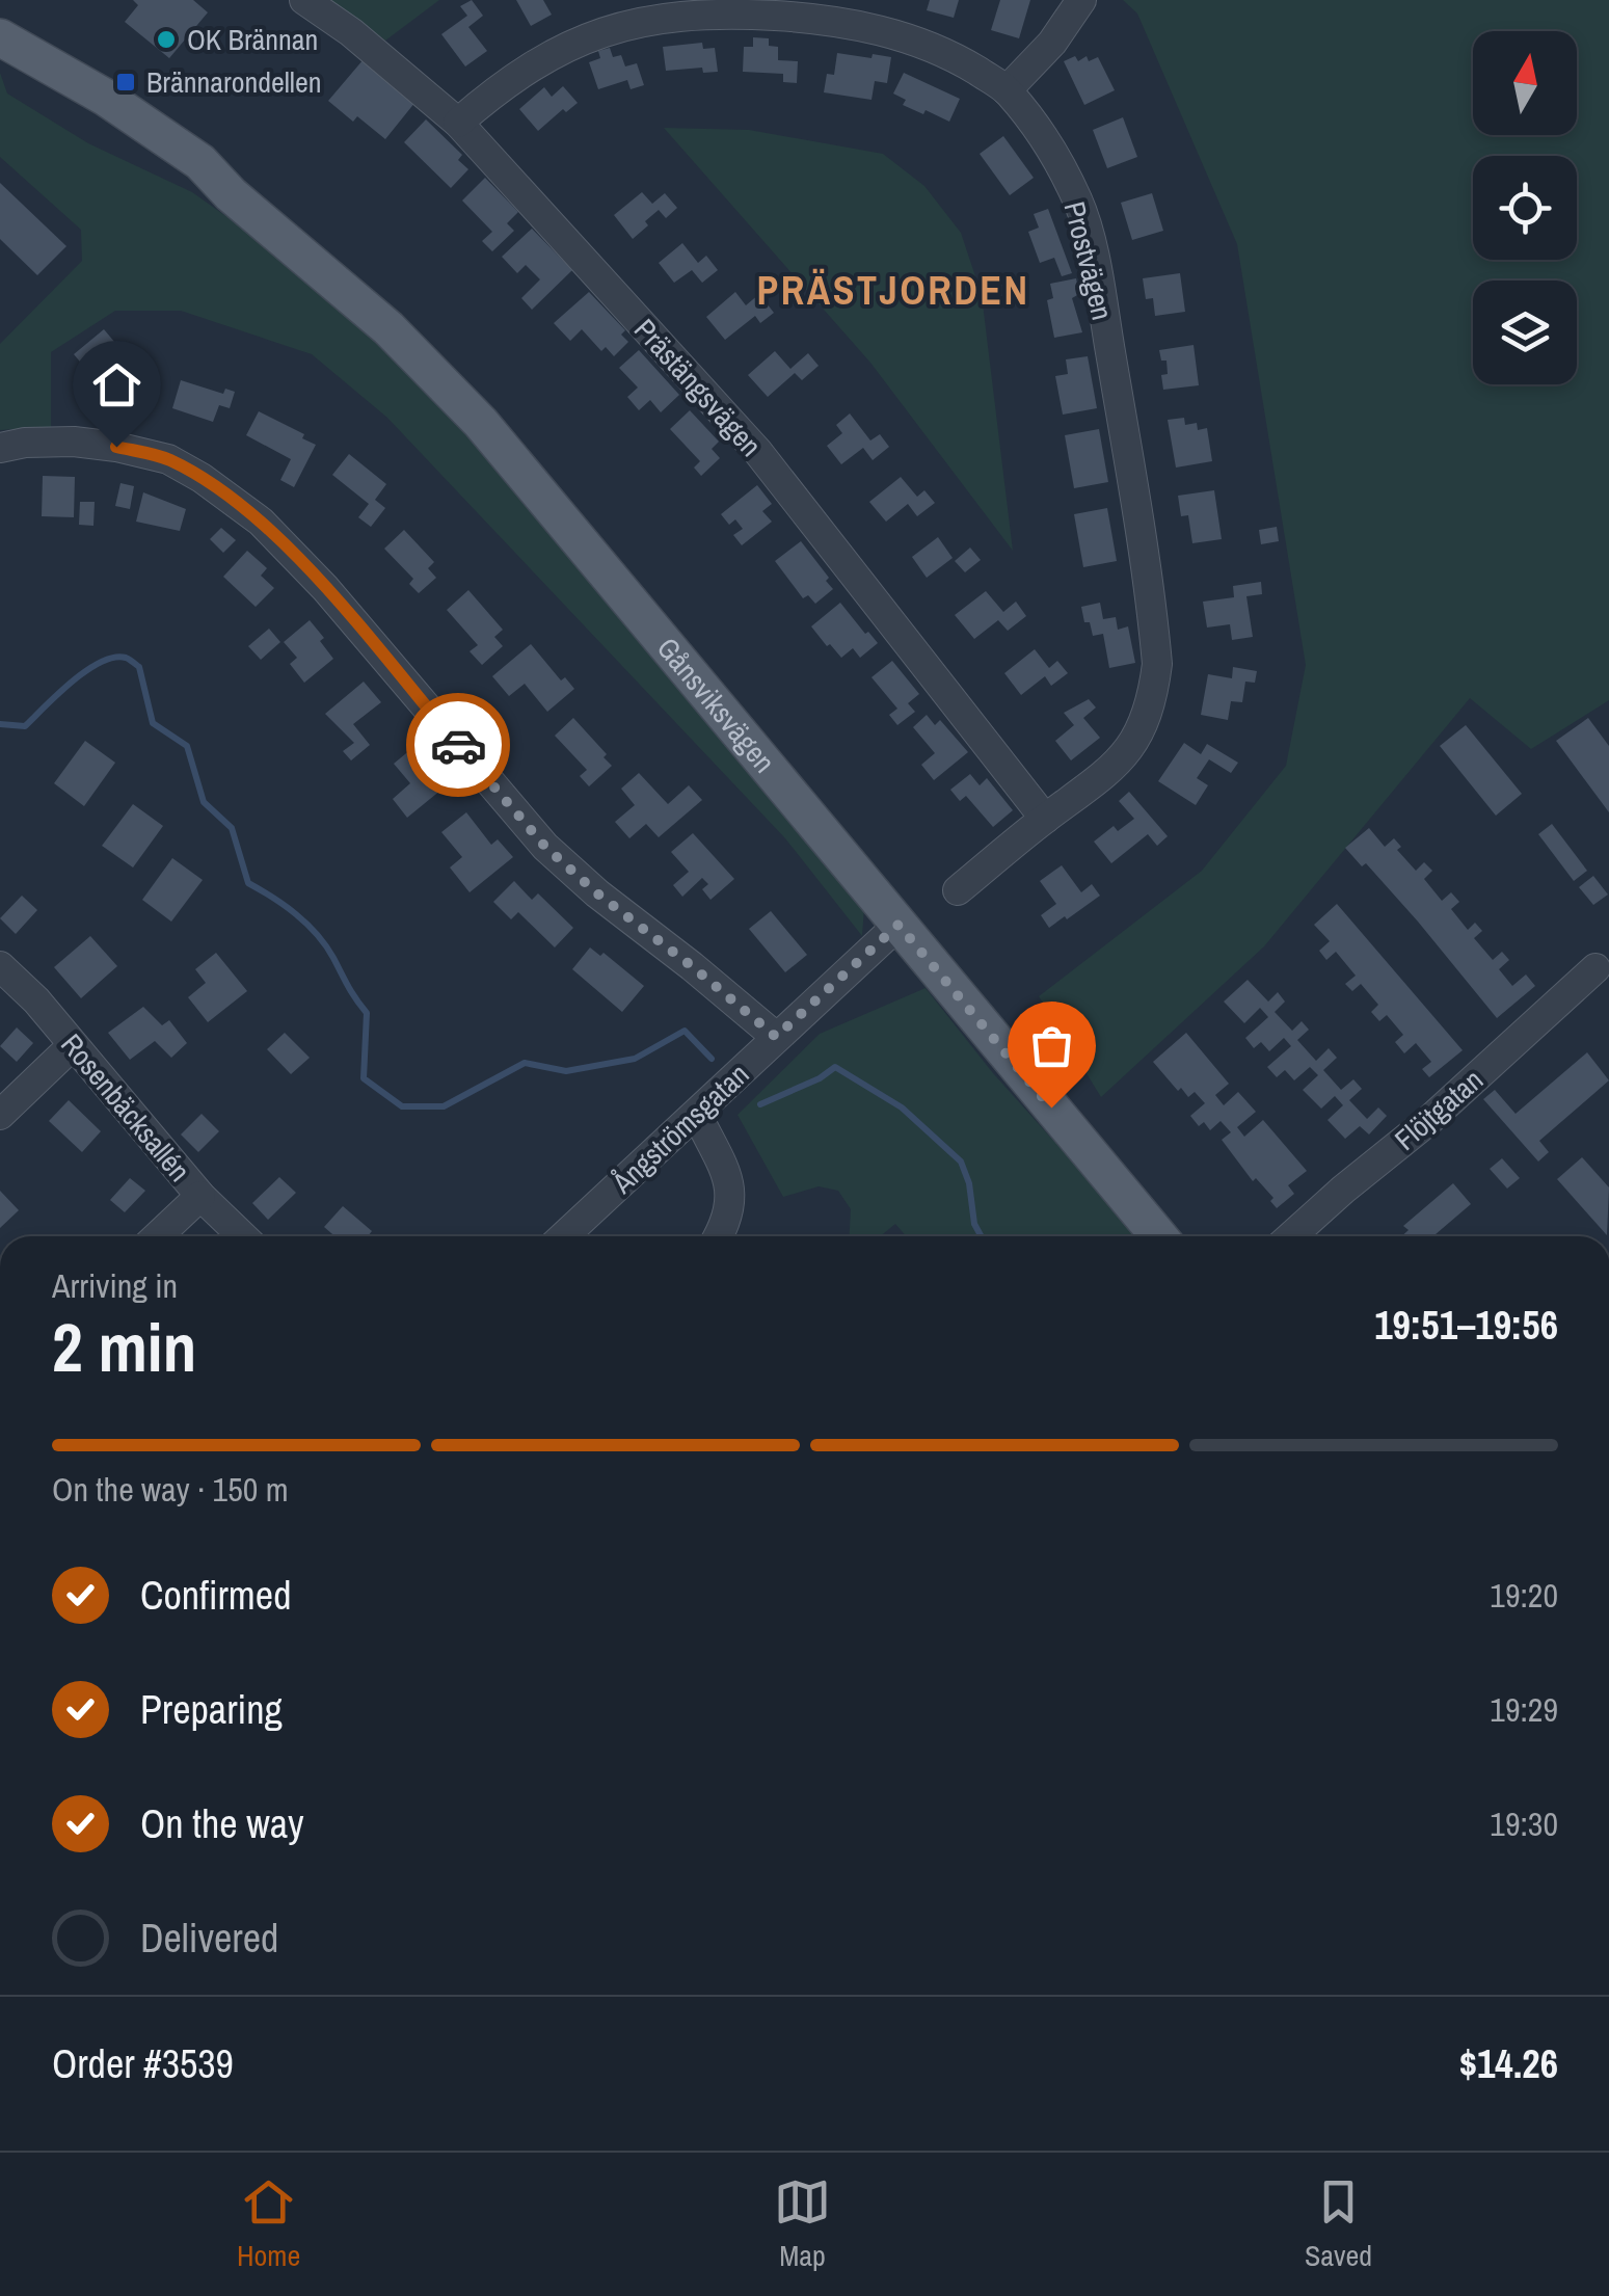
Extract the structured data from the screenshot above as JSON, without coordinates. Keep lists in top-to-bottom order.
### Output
{
  "streets": {
    "main road": ["Gånsviksvägen"],
    "street": [
      "Prostvägen",
      "Prästängsvägen",
      "Rosenbäcksallén",
      "Flöjtgatan",
      "Ångströmsgatan"
    ]
  },
  "crossings": [
    ["Prostvägen", "Prästängsvägen"],
    ["Gånsviksvägen", "Ångströmsgatan"]
  ],
  "districts": ["PRÄSTJORDEN"],
  "places": {
    "other": ["OK Brännan"],
    "transit": ["Brännarondellen"]
  },
  "north": "top",
  "page": {
    "heading": ["2 min", "Arriving in", "19:51–19:56"],
    "panel": ["Order #3539", "$14.26"],
    "bar": "On the way · 150 m",
    "list": [
      ["Confirmed", "19:20"],
      ["Preparing", "19:29"],
      ["On the way", "19:30"],
      "Delivered"
    ],
    "tabs": ["Home", "Map", "Saved"]
  }
}
